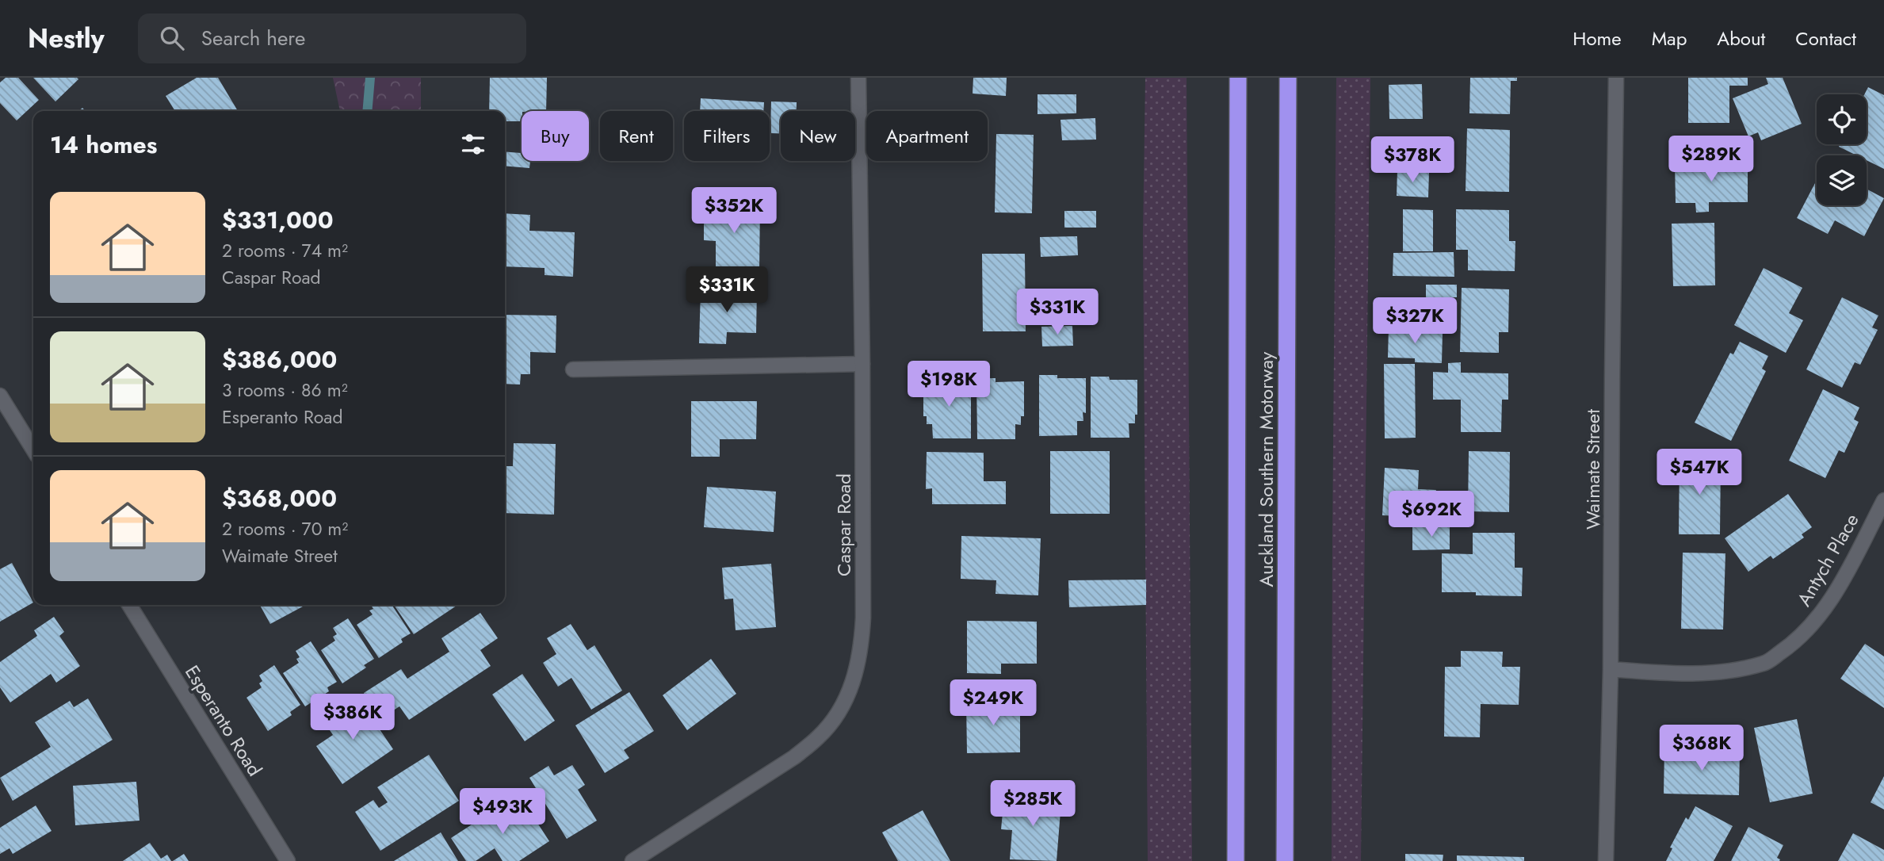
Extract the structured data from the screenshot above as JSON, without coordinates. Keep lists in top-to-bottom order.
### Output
{
  "streets": {
    "highway": ["Auckland Southern Motorway"],
    "street": [
      "Waimate Street",
      "Caspar Road",
      "Antych Place",
      "Esperanto Road"
    ]
  },
  "crossings": [
    ["Waimate Street", "Antych Place"]
  ],
  "page": {
    "header": "Nestly",
    "search": "Search here",
    "nav": [
      "Home",
      "Map",
      "About",
      "Contact"
    ],
    "chip": [
      "Buy",
      "Rent",
      "Filters",
      "New",
      "Apartment"
    ],
    "heading": "14 homes",
    "price": [
      "$289K",
      "$378K",
      "$352K",
      "$331K",
      "$331K",
      "$327K",
      "$198K",
      "$547K",
      "$692K",
      "$249K",
      "$386K",
      "$368K",
      "$285K",
      "$493K"
    ],
    "list": [
      {
        "name": "$331,000",
        "note": "2 rooms · 74 m² · Caspar Road"
      },
      {
        "name": "$386,000",
        "note": "3 rooms · 86 m² · Esperanto Road"
      },
      {
        "name": "$368,000",
        "note": "2 rooms · 70 m² · Waimate Street"
      }
    ]
  }
}
